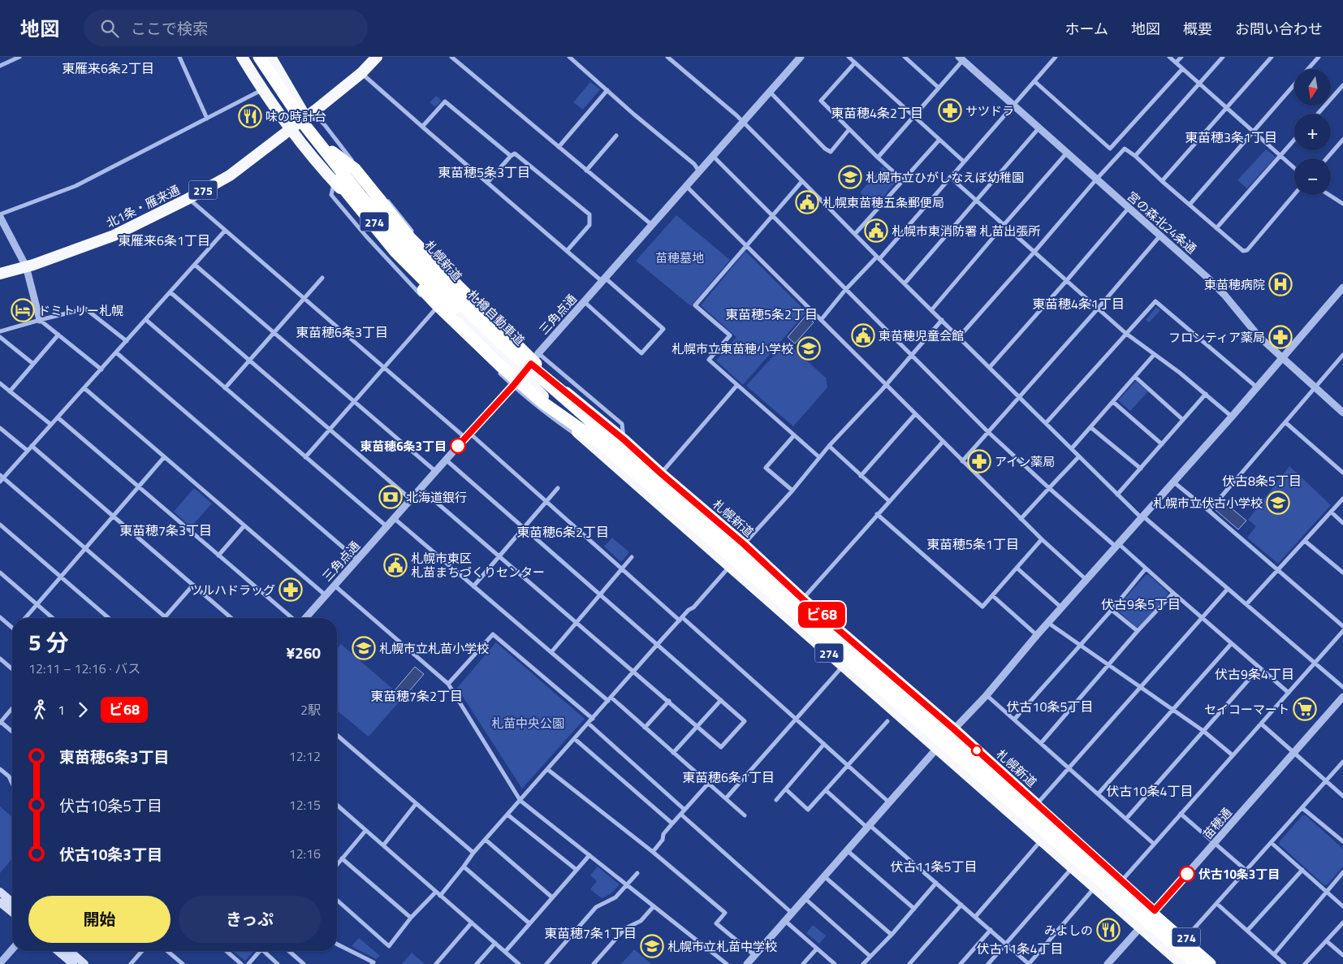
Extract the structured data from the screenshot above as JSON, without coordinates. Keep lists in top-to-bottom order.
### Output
{
  "streets": {
    "highway": [
      "275",
      "北1条・雁来通",
      "274",
      "札幌新道",
      "札樽自動車道"
    ],
    "street": ["宮の森北24条通", "三角点通", "苗穂通"]
  },
  "crossings": [
    ["北1条・雁来通", "札幌新道"],
    ["札幌新道", "三角点通"],
    ["札幌新道", "札樽自動車道"],
    ["札幌新道", "苗穂通"]
  ],
  "districts": [
    "東雁来6条2丁目",
    "東苗穂4条2丁目",
    "東苗穂3条1丁目",
    "東苗穂5条3丁目",
    "東雁来6条1丁目",
    "東苗穂4条1丁目",
    "東苗穂5条2丁目",
    "東苗穂6条3丁目",
    "伏古8条5丁目",
    "東苗穂7条3丁目",
    "東苗穂6条2丁目",
    "東苗穂5条1丁目",
    "伏古9条5丁目",
    "伏古9条4丁目",
    "東苗穂7条2丁目",
    "伏古10条5丁目",
    "東苗穂6条1丁目",
    "伏古10条4丁目",
    "伏古11条5丁目",
    "東苗穂7条1丁目",
    "伏古11条4丁目"
  ],
  "parks": ["苗穂墓地", "札苗中央公園"],
  "places": {
    "pharmacy": [
      "サツドラ",
      "フロンティア薬局",
      "アイン薬局",
      "ツルハドラッグ"
    ],
    "restaurant": ["味の時計台", "みよしの"],
    "school or university": [
      "札幌市立ひがしなえぼ幼稚園",
      "札幌市立東苗穂小学校",
      "札幌市立伏古小学校",
      "札幌市立札苗小学校",
      "札幌市立札苗中学校"
    ],
    "public building": [
      "札幌東苗穂五条郵便局",
      "札幌市東消防署 札苗出張所",
      "東苗穂児童会館",
      "札幌市東区 札苗まちづくりセンター"
    ],
    "hospital": ["東苗穂病院"],
    "hotel": ["ドミトリー札幌"],
    "other": ["東苗穂6条3丁目", "伏古10条3丁目"],
    "bank": ["北海道銀行"],
    "supermarket": ["セイコーマート"]
  },
  "lines": ["bus line ビ68"],
  "north": "bottom",
  "page": {
    "header": "地図",
    "search": "ここで検索",
    "nav": [
      "ホーム",
      "地図",
      "概要",
      "お問い合わせ"
    ],
    "on_map": "ビ68",
    "map_buttons": ["+", "−"],
    "heading": ["5 分", "12:11 – 12:16 · バス", "¥260"],
    "legs": ["1", "ビ68", "2駅"],
    "list": [
      {
        "name": "東苗穂6条3丁目",
        "value": "12:12"
      },
      {
        "name": "伏古10条5丁目",
        "value": "12:15"
      },
      {
        "name": "伏古10条3丁目",
        "value": "12:16"
      }
    ],
    "buttons": ["開始", "きっぷ"]
  }
}
